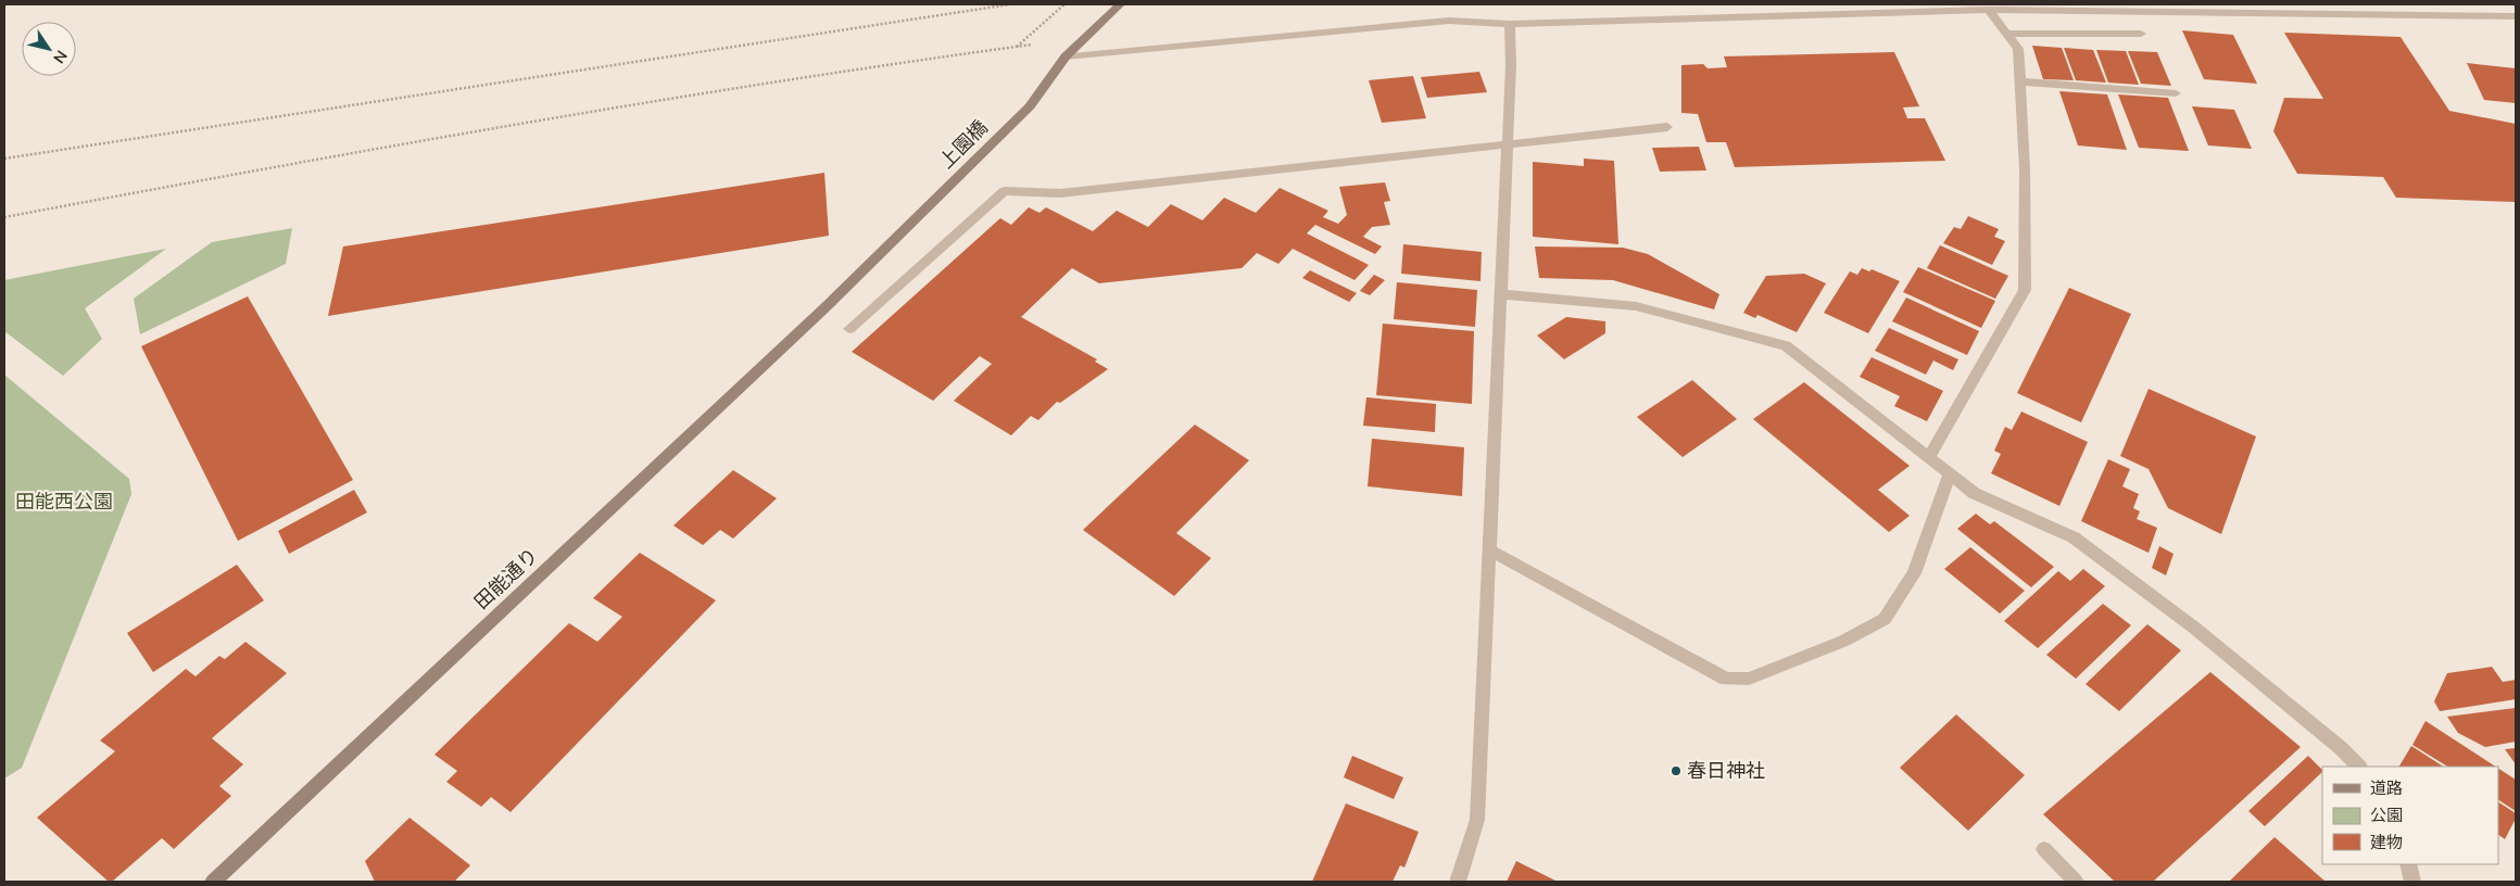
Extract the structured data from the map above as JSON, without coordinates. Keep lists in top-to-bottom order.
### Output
{
  "streets": {
    "street": ["上園橋", "田能通り"]
  },
  "crossings": [
    ["上園橋", "田能通り"]
  ],
  "parks": ["田能西公園"],
  "places": ["春日神社"],
  "legend": ["道路", "公園", "建物"],
  "north": "bottom right"
}
